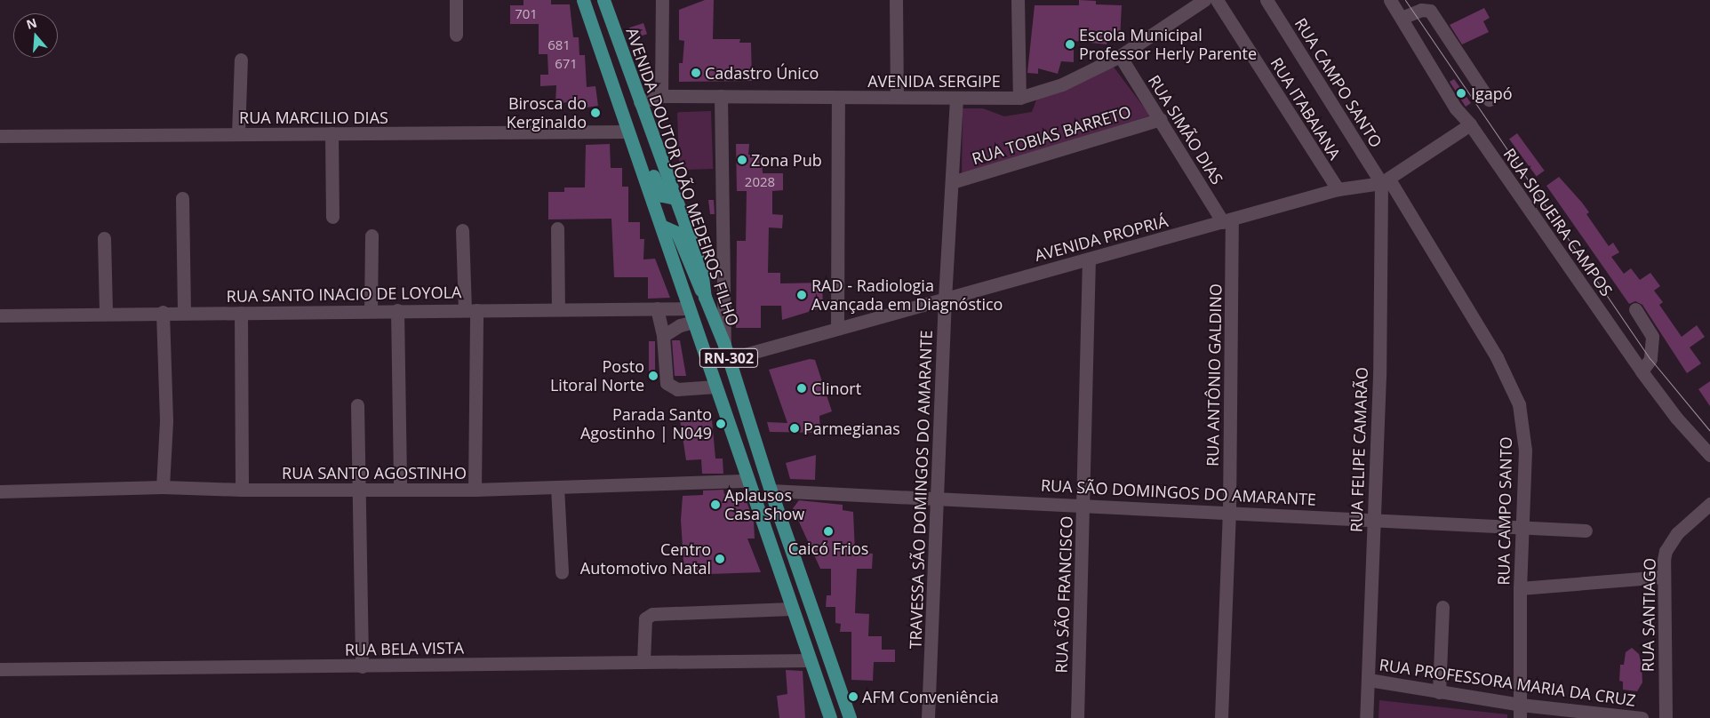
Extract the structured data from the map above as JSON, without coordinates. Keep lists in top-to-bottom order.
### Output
{
  "streets": {
    "main road": ["AVENIDA DOUTOR JOÃO MEDEIROS FILHO", "RN-302"],
    "street": [
      "AVENIDA SERGIPE",
      "RUA CAMPO SANTO",
      "RUA ITABAIANA",
      "RUA MARCILIO DIAS",
      "RUA SIMÃO DIAS",
      "RUA TOBIAS BARRETO",
      "RUA SIQUEIRA CAMPOS",
      "AVENIDA PROPRIÁ",
      "RUA SANTO INACIO DE LOYOLA",
      "RUA ANTÔNIO GALDINO",
      "RUA FELIPE CAMARÃO",
      "RUA SANTO AGOSTINHO",
      "TRAVESSA SÃO DOMINGOS DO AMARANTE",
      "RUA SÃO DOMINGOS DO AMARANTE",
      "RUA SÃO FRANCISCO",
      "RUA SANTIAGO",
      "RUA BELA VISTA",
      "RUA PROFESSORA MARIA DA CRUZ"
    ]
  },
  "crossings": [
    ["AVENIDA SERGIPE", "RUA SIMÃO DIAS"],
    ["AVENIDA SERGIPE", "AVENIDA DOUTOR JOÃO MEDEIROS FILHO"],
    ["AVENIDA SERGIPE", "TRAVESSA SÃO DOMINGOS DO AMARANTE"],
    ["RUA CAMPO SANTO", "AVENIDA PROPRIÁ"],
    ["RUA CAMPO SANTO", "RUA FELIPE CAMARÃO"],
    ["RUA CAMPO SANTO", "RUA SÃO DOMINGOS DO AMARANTE"],
    ["RUA CAMPO SANTO", "RUA PROFESSORA MARIA DA CRUZ"],
    ["RUA ITABAIANA", "AVENIDA PROPRIÁ"],
    ["RUA MARCILIO DIAS", "RN-302"],
    ["RUA SIMÃO DIAS", "RUA TOBIAS BARRETO"],
    ["RUA SIMÃO DIAS", "AVENIDA PROPRIÁ"],
    ["RUA SIMÃO DIAS", "RUA ANTÔNIO GALDINO"],
    ["RUA TOBIAS BARRETO", "TRAVESSA SÃO DOMINGOS DO AMARANTE"],
    ["AVENIDA DOUTOR JOÃO MEDEIROS FILHO", "AVENIDA PROPRIÁ"],
    ["AVENIDA DOUTOR JOÃO MEDEIROS FILHO", "RUA SÃO DOMINGOS DO AMARANTE"],
    ["RUA SIQUEIRA CAMPOS", "AVENIDA PROPRIÁ"],
    ["AVENIDA PROPRIÁ", "RUA ANTÔNIO GALDINO"],
    ["AVENIDA PROPRIÁ", "RUA FELIPE CAMARÃO"],
    ["AVENIDA PROPRIÁ", "TRAVESSA SÃO DOMINGOS DO AMARANTE"],
    ["AVENIDA PROPRIÁ", "RUA SÃO FRANCISCO"],
    ["RUA SANTO INACIO DE LOYOLA", "RN-302"],
    ["RN-302", "RUA SANTO AGOSTINHO"],
    ["RN-302", "RUA BELA VISTA"],
    ["RUA ANTÔNIO GALDINO", "RUA SÃO DOMINGOS DO AMARANTE"],
    ["RUA FELIPE CAMARÃO", "RUA SÃO DOMINGOS DO AMARANTE"],
    ["RUA FELIPE CAMARÃO", "RUA PROFESSORA MARIA DA CRUZ"],
    ["TRAVESSA SÃO DOMINGOS DO AMARANTE", "RUA SÃO DOMINGOS DO AMARANTE"],
    ["RUA SÃO DOMINGOS DO AMARANTE", "RUA SÃO FRANCISCO"]
  ],
  "places": [
    "Escola Municipal Professor Herly Parente",
    "Cadastro Único",
    "Igapó",
    "Birosca do Kerginaldo",
    "Zona Pub",
    "RAD - Radiologia Avançada em Diagnóstico",
    "Posto Litoral Norte",
    "Clinort",
    "Parada Santo Agostinho | N049",
    "Parmegianas",
    "Aplausos Casa Show",
    "Caicó Frios",
    "Centro Automotivo Natal",
    "AFM Conveniência"
  ],
  "house_numbers": [
    "701",
    "681",
    "671",
    "2028"
  ],
  "north": "top"
}
